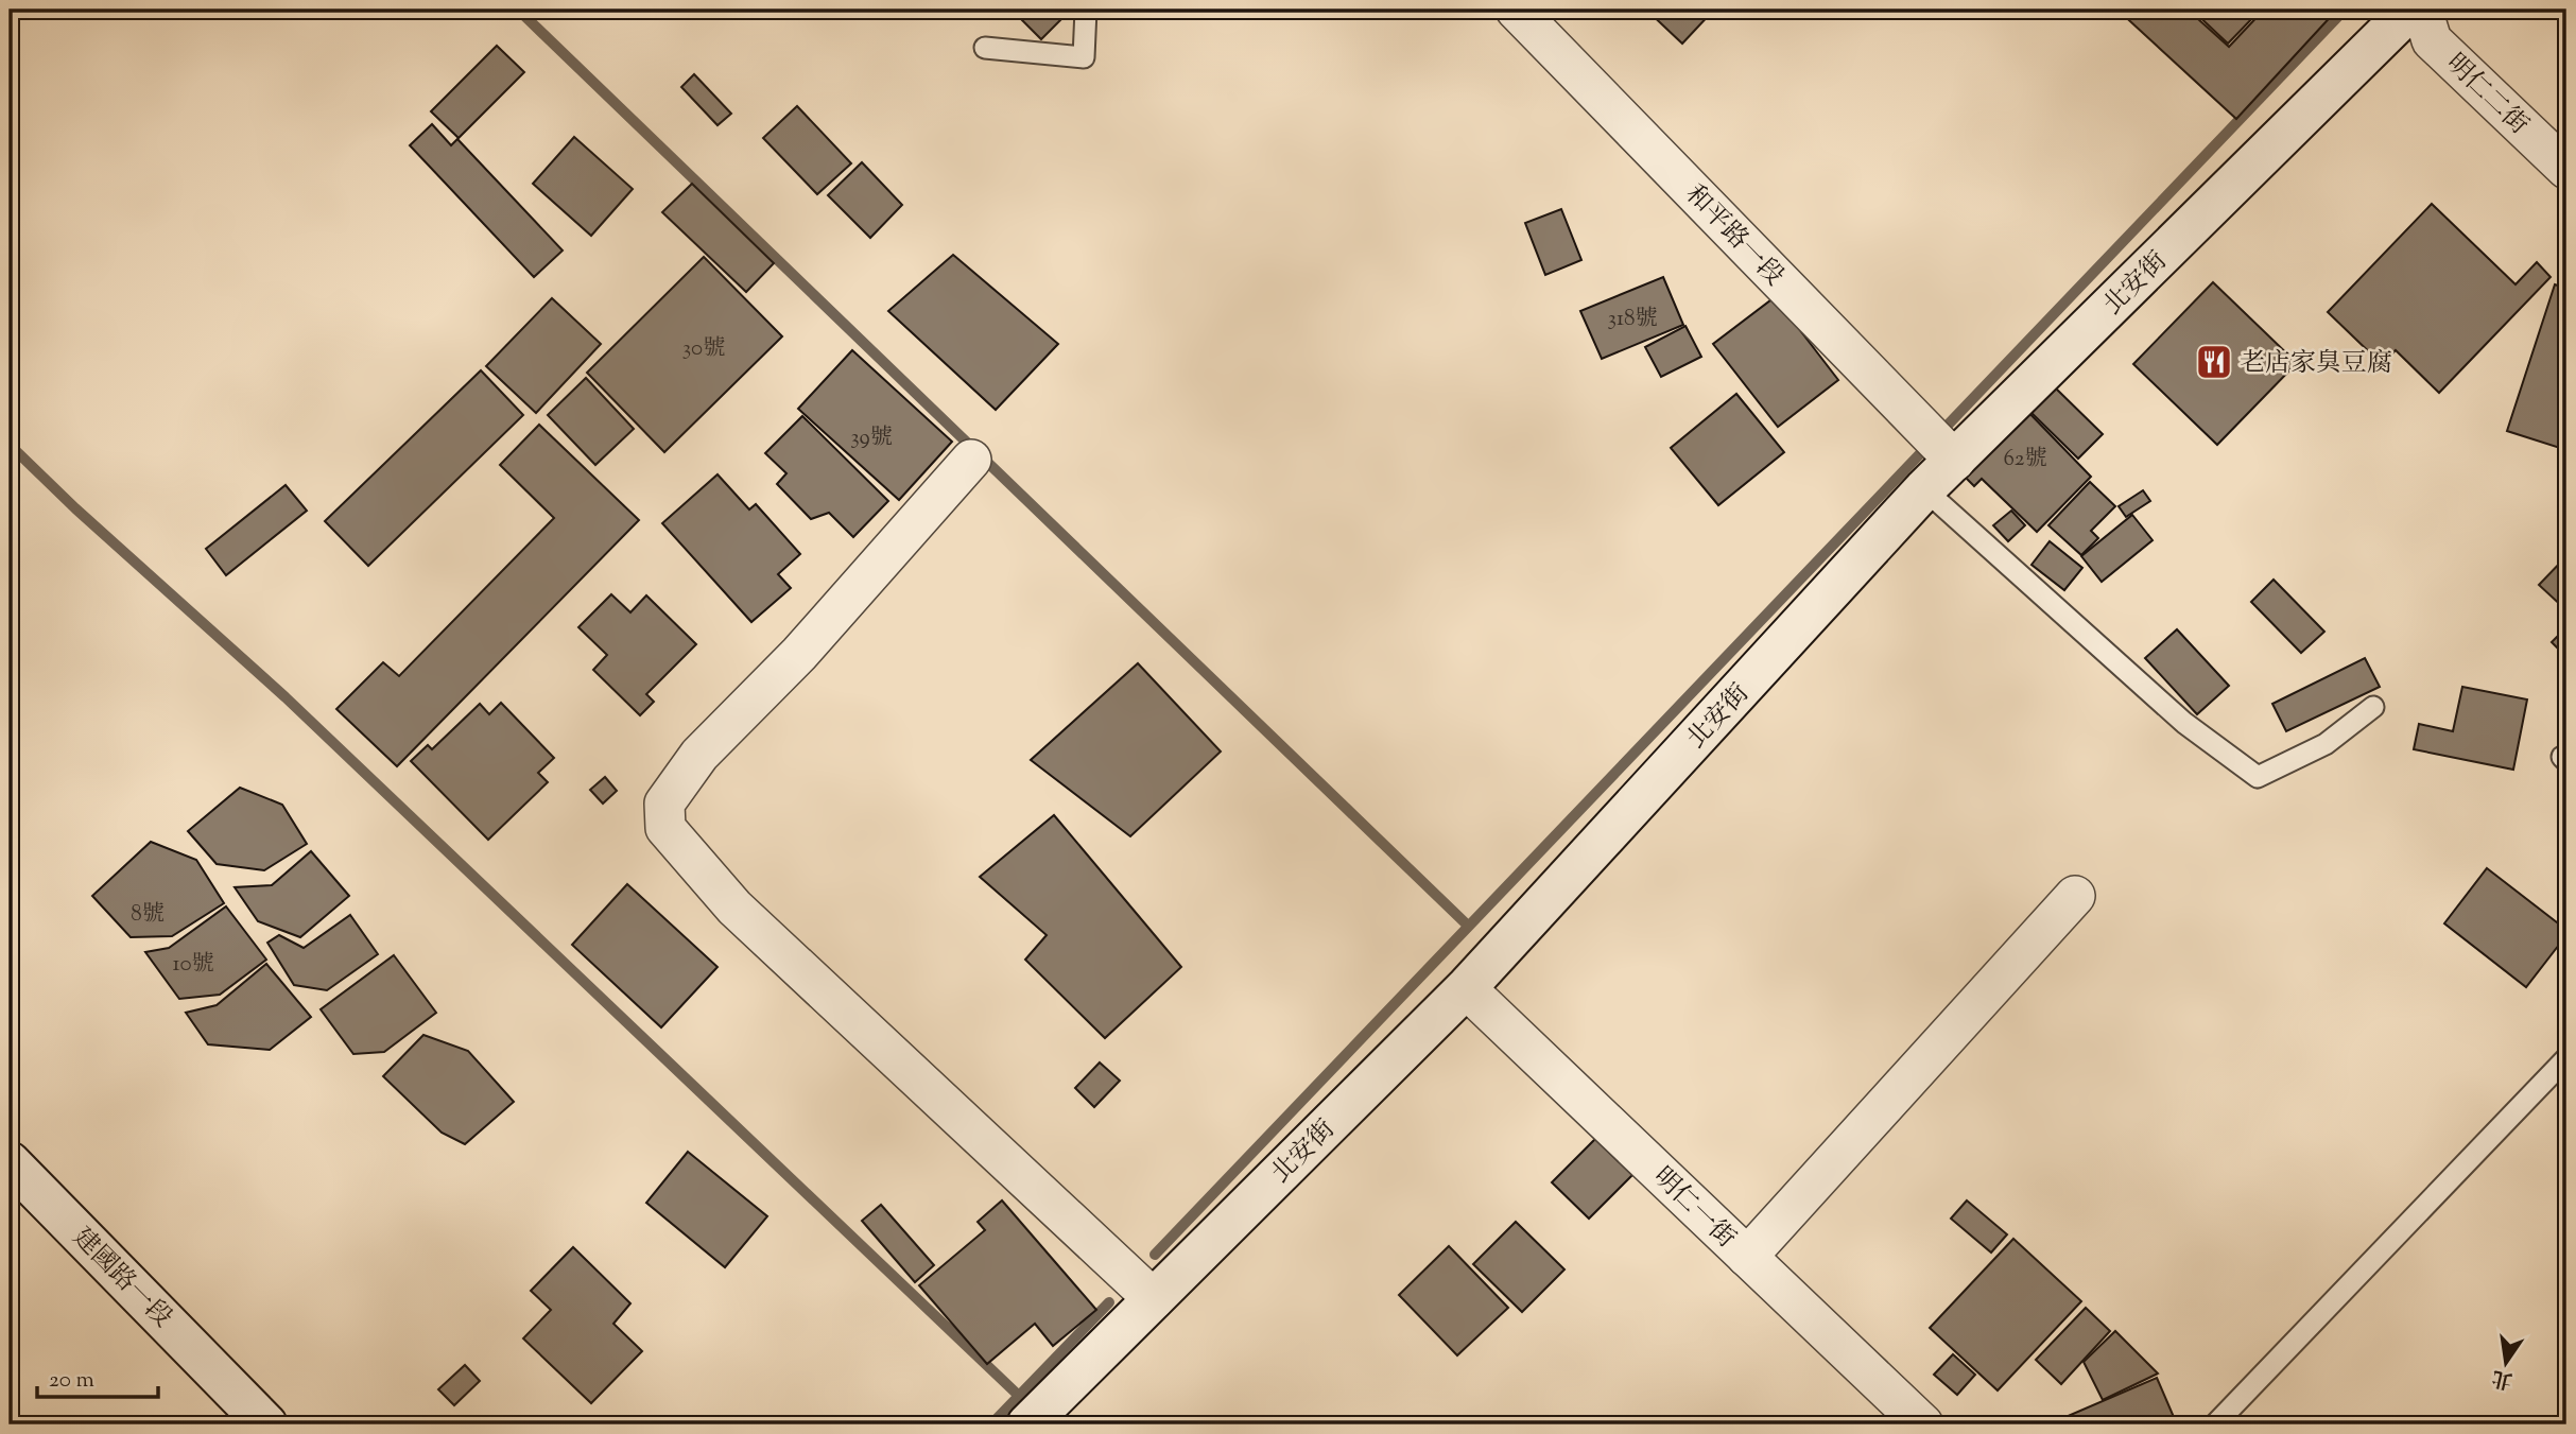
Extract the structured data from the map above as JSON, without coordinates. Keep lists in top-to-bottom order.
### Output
{
  "streets": {
    "street": [
      "明仁二街",
      "和平路一段",
      "北安街",
      "明仁一街",
      "建國路一段"
    ]
  },
  "crossings": [
    ["和平路一段", "北安街"],
    ["北安街", "明仁一街"]
  ],
  "places": {
    "restaurant": ["老店家臭豆腐"]
  },
  "house_numbers": [
    "318號",
    "30號",
    "39號",
    "62號",
    "8號",
    "10號"
  ],
  "scale_bar": "20 m",
  "north": "bottom"
}
